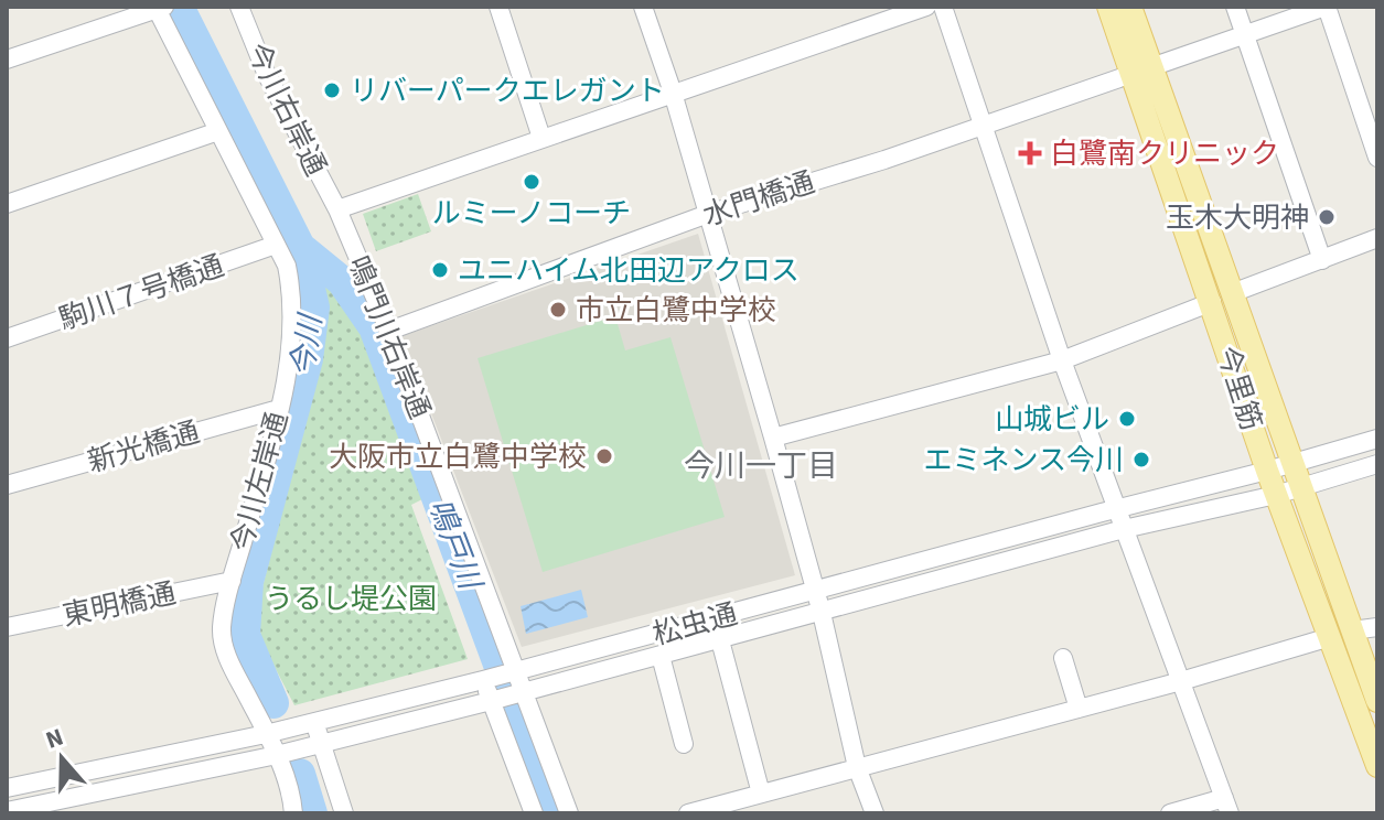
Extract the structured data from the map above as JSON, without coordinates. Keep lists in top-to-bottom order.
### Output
{
  "streets": {
    "main road": ["今里筋"],
    "street": [
      "今川右岸通",
      "水門橋通",
      "駒川７号橋通",
      "鳴門川右岸通",
      "新光橋通",
      "今川左岸通",
      "東明橋通",
      "松虫通"
    ]
  },
  "crossings": [
    ["今川右岸通", "鳴門川右岸通"],
    ["水門橋通", "鳴門川右岸通"],
    ["水門橋通", "今里筋"],
    ["駒川７号橋通", "今川左岸通"],
    ["鳴門川右岸通", "松虫通"],
    ["今里筋", "松虫通"],
    ["新光橋通", "今川左岸通"],
    ["今川左岸通", "東明橋通"],
    ["今川左岸通", "松虫通"]
  ],
  "districts": ["今川一丁目"],
  "water": ["今川", "鳴戸川"],
  "parks": ["うるし堤公園"],
  "places": {
    "other": [
      "リバーパークエレガント",
      "ルミーノコーチ",
      "玉木大明神",
      "ユニハイム北田辺アクロス",
      "市立白鷺中学校",
      "山城ビル",
      "大阪市立白鷺中学校",
      "エミネンス今川"
    ],
    "health": ["白鷺南クリニック"]
  },
  "north": "top"
}
